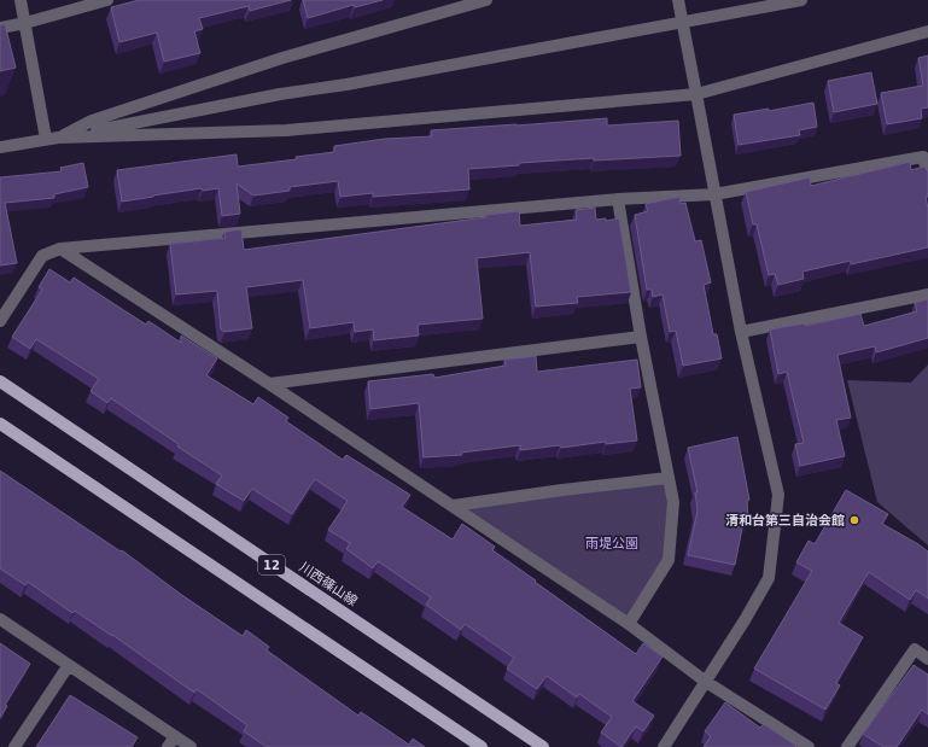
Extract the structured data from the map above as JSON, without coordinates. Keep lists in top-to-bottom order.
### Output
{
  "streets": {
    "main road": ["12", "川西篠山線"]
  },
  "parks": ["雨堤公園"],
  "places": ["清和台第三自治会館"]
}
